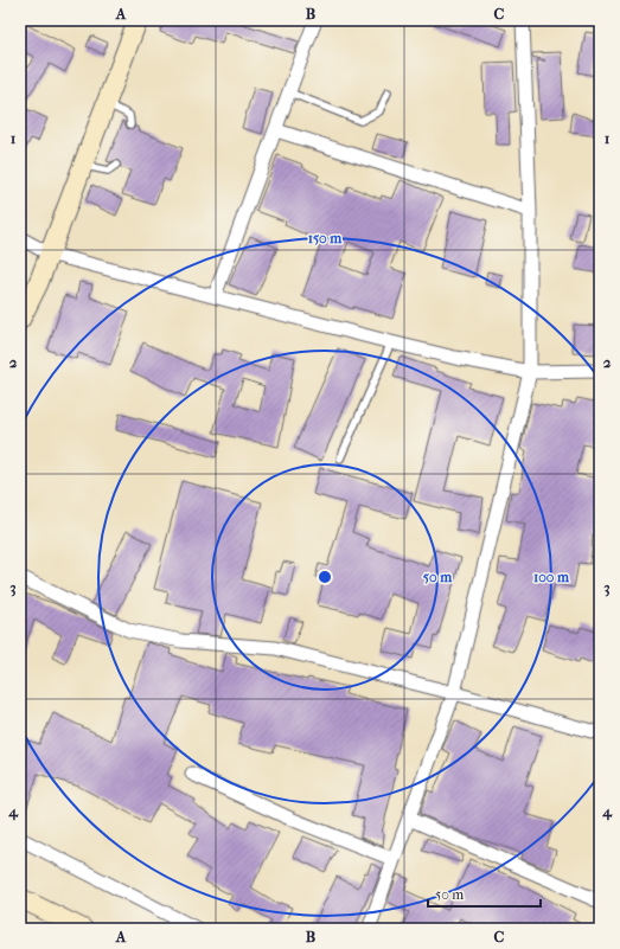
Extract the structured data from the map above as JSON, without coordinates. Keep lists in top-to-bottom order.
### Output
{
  "scale_bar": "50 m",
  "grid": {
    "columns": ["A", "B", "C"],
    "rows": [
      "1",
      "2",
      "3",
      "4"
    ]
  },
  "rings": ["150 m", "50 m", "100 m"]
}
